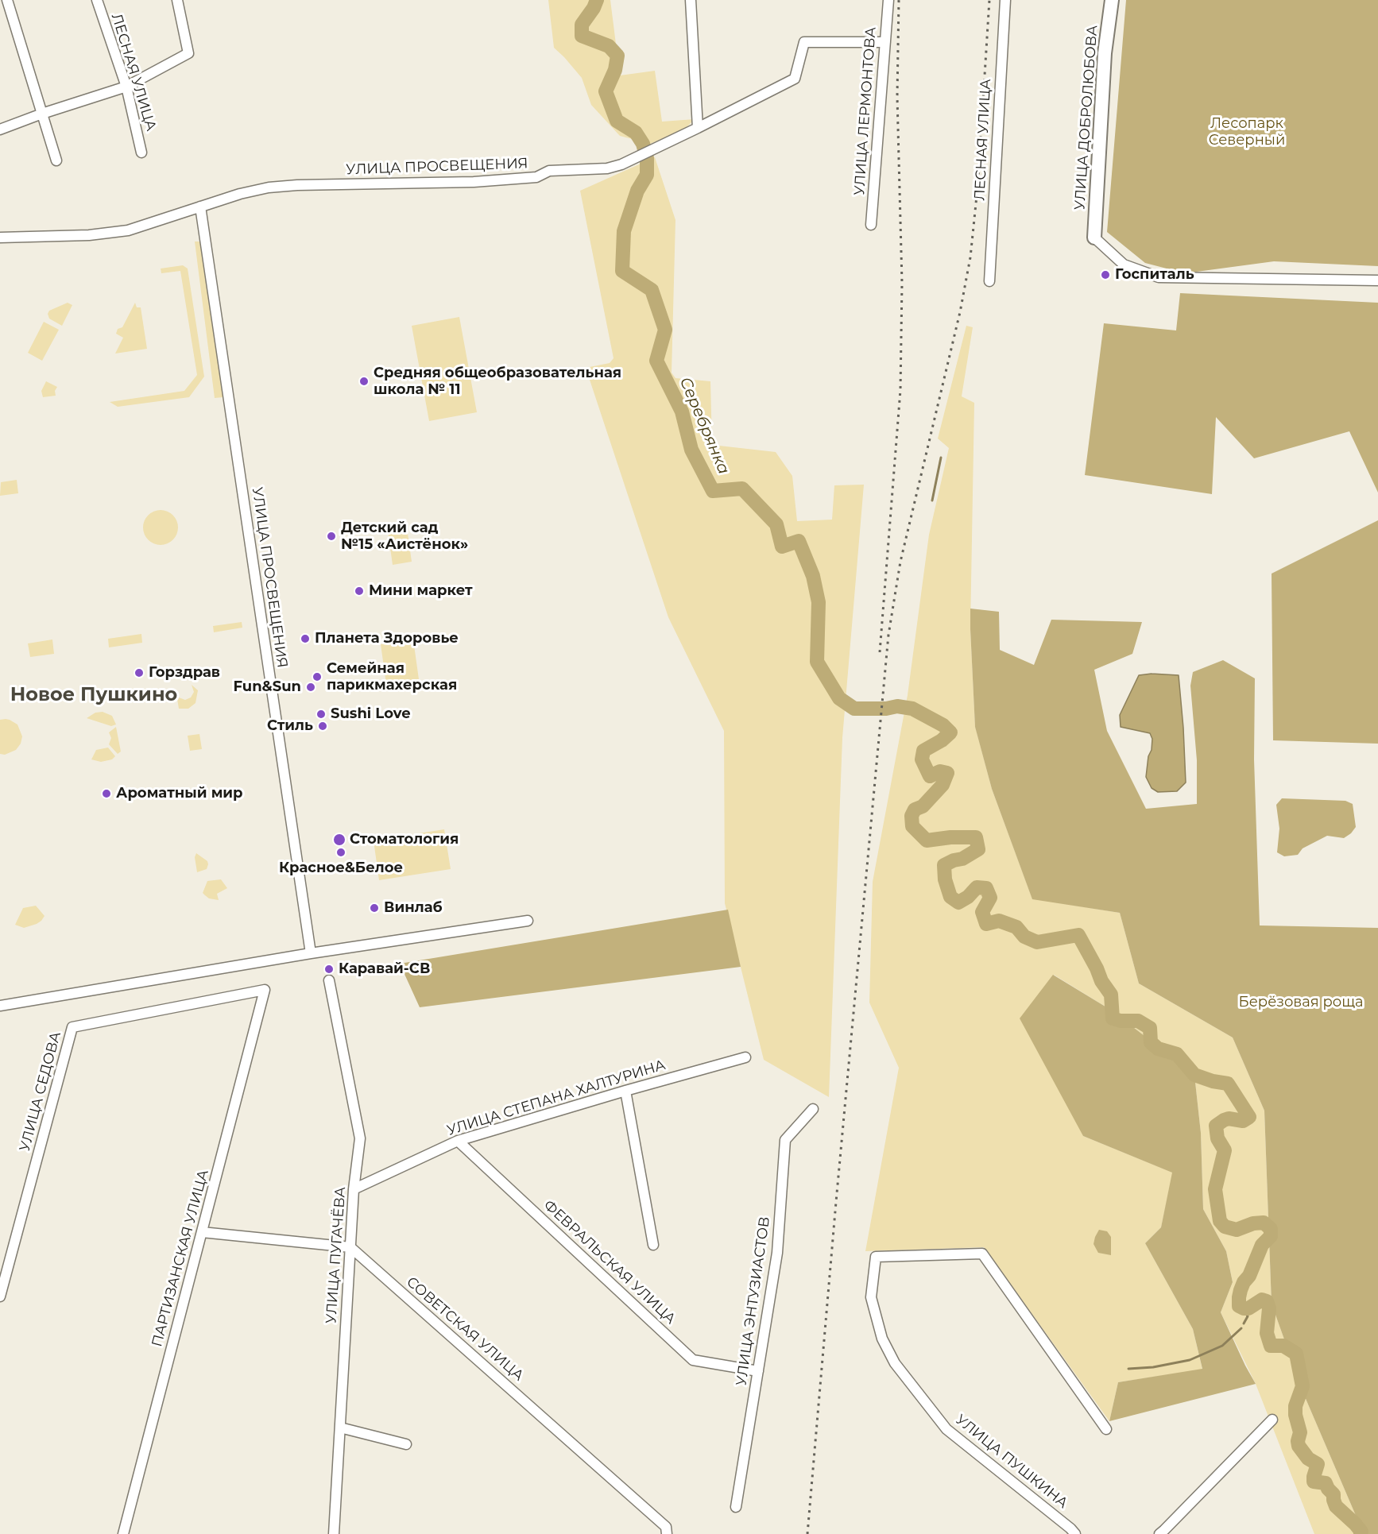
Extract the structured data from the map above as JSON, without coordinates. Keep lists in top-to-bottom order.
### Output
{
  "streets": {
    "street": [
      "ЛЕСНАЯ УЛИЦА",
      "УЛИЦА ЛЕРМОНТОВА",
      "УЛИЦА ДОБРОЛЮБОВА",
      "УЛИЦА ПРОСВЕЩЕНИЯ",
      "УЛИЦА СЕДОВА",
      "УЛИЦА СТЕПАНА ХАЛТУРИНА",
      "УЛИЦА ПУГАЧЁВА",
      "ПАРТИЗАНСКАЯ УЛИЦА",
      "ФЕВРАЛЬСКАЯ УЛИЦА",
      "УЛИЦА ЭНТУЗИАСТОВ",
      "СОВЕТСКАЯ УЛИЦА",
      "УЛИЦА ПУШКИНА"
    ]
  },
  "crossings": [
    ["УЛИЦА ЛЕРМОНТОВА", "УЛИЦА ПРОСВЕЩЕНИЯ"],
    ["УЛИЦА СЕДОВА", "ПАРТИЗАНСКАЯ УЛИЦА"],
    ["УЛИЦА СТЕПАНА ХАЛТУРИНА", "УЛИЦА ПУГАЧЁВА"],
    ["УЛИЦА СТЕПАНА ХАЛТУРИНА", "ФЕВРАЛЬСКАЯ УЛИЦА"],
    ["УЛИЦА ПУГАЧЁВА", "СОВЕТСКАЯ УЛИЦА"],
    ["ФЕВРАЛЬСКАЯ УЛИЦА", "УЛИЦА ЭНТУЗИАСТОВ"]
  ],
  "districts": ["Новое Пушкино"],
  "water": ["Серебрянка"],
  "parks": ["Лесопарк Северный", "Берёзовая роща"],
  "places": [
    "Госпиталь",
    "Средняя общеобразовательная школа № 11",
    "Детский сад №15 «Аистёнок»",
    "Мини маркет",
    "Планета Здоровье",
    "Горздрав",
    "Семейная парикмахерская",
    "Fun&Sun",
    "Sushi Love",
    "Стиль",
    "Ароматный мир",
    "Стоматология",
    "Красное&Белое",
    "Винлаб",
    "Каравай-СВ"
  ]
}
